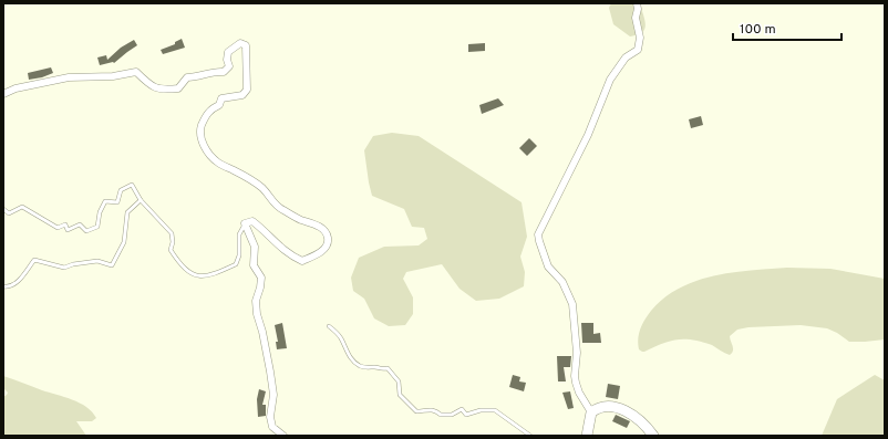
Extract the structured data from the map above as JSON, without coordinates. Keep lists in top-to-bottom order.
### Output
{
  "scale_bar": "100 m"
}
